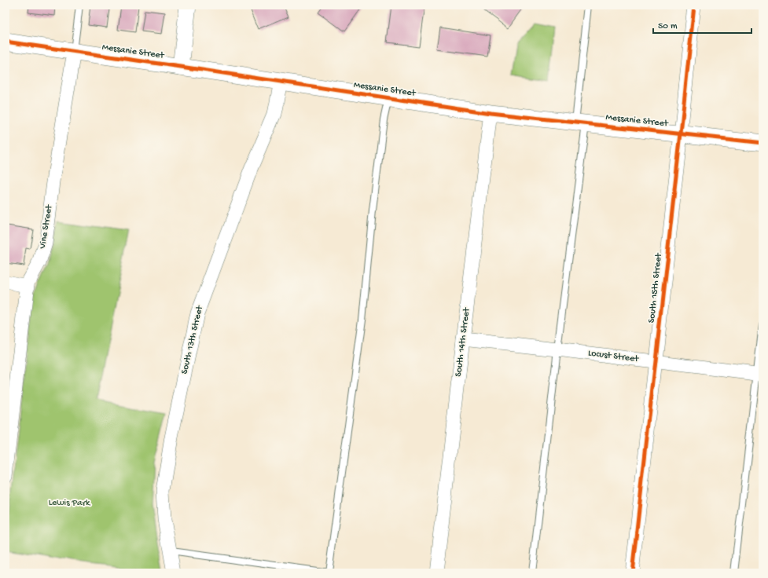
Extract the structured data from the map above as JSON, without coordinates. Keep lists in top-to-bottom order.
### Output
{
  "streets": {
    "street": [
      "Messanie Street",
      "Vine Street",
      "South 15th Street",
      "South 13th Street",
      "South 14th Street",
      "Locust Street"
    ]
  },
  "crossings": [
    ["Messanie Street", "Vine Street"],
    ["Messanie Street", "South 15th Street"],
    ["Messanie Street", "South 13th Street"],
    ["Messanie Street", "South 14th Street"],
    ["South 15th Street", "Locust Street"],
    ["South 14th Street", "Locust Street"]
  ],
  "parks": ["Lewis Park"],
  "scale_bar": "50 m"
}
